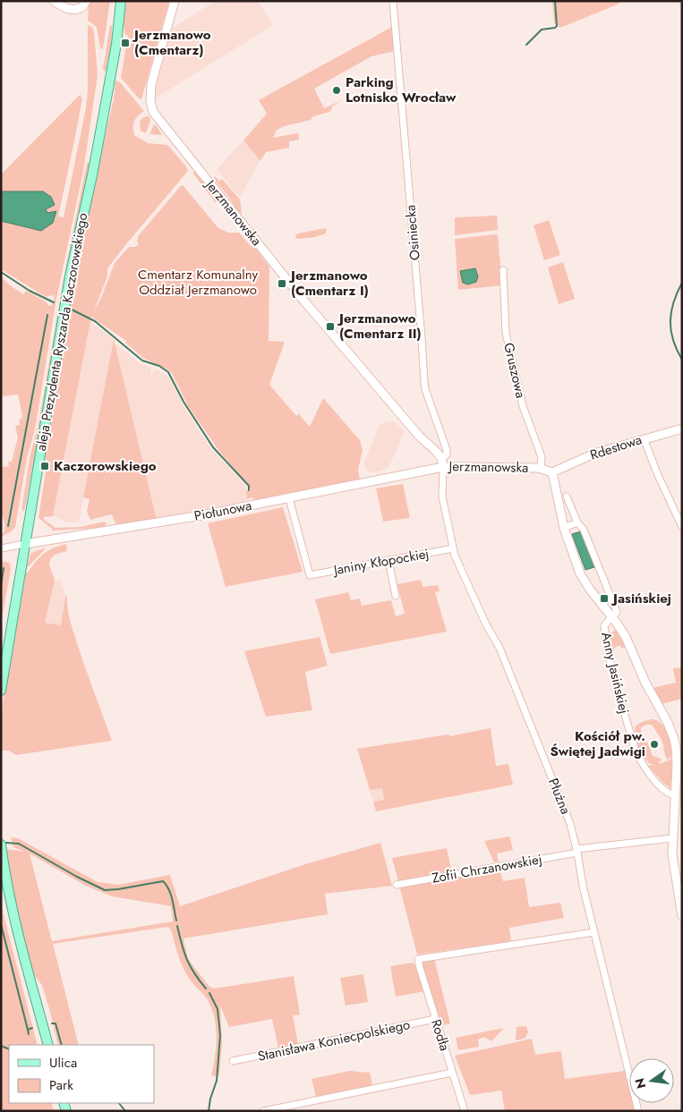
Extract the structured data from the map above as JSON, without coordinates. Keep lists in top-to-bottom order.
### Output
{
  "streets": {
    "main road": ["aleja Prezydenta Ryszarda Kaczorowskiego"],
    "street": [
      "Jerzmanowska",
      "Osiniecka",
      "Gruszowa",
      "Rdestowa",
      "Piołunowa",
      "Janiny Kłopockiej",
      "Anny Jasińskiej",
      "Płużna",
      "Zofii Chrzanowskiej",
      "Rodła",
      "Stanisława Koniecpolskiego"
    ]
  },
  "crossings": [
    ["Jerzmanowska", "Osiniecka"],
    ["Jerzmanowska", "Gruszowa"],
    ["Jerzmanowska", "Rdestowa"],
    ["Jerzmanowska", "Piołunowa"],
    ["Jerzmanowska", "Płużna"],
    ["Osiniecka", "Piołunowa"],
    ["Osiniecka", "Płużna"],
    ["aleja Prezydenta Ryszarda Kaczorowskiego", "Piołunowa"],
    ["Piołunowa", "Janiny Kłopockiej"],
    ["Piołunowa", "Płużna"],
    ["Janiny Kłopockiej", "Płużna"],
    ["Płużna", "Zofii Chrzanowskiej"],
    ["Płużna", "Rodła"],
    ["Rodła", "Stanisława Koniecpolskiego"]
  ],
  "parks": ["Cmentarz Komunalny Oddział Jerzmanowo"],
  "places": {
    "transit": [
      "Jerzmanowo (Cmentarz)",
      "Jerzmanowo (Cmentarz I)",
      "Jerzmanowo (Cmentarz II)",
      "Kaczorowskiego",
      "Jasińskiej"
    ],
    "other": ["Parking Lotnisko Wrocław", "Kościół pw. Świętej Jadwigi"]
  },
  "legend": ["Ulica", "Park"],
  "north": "left"
}
